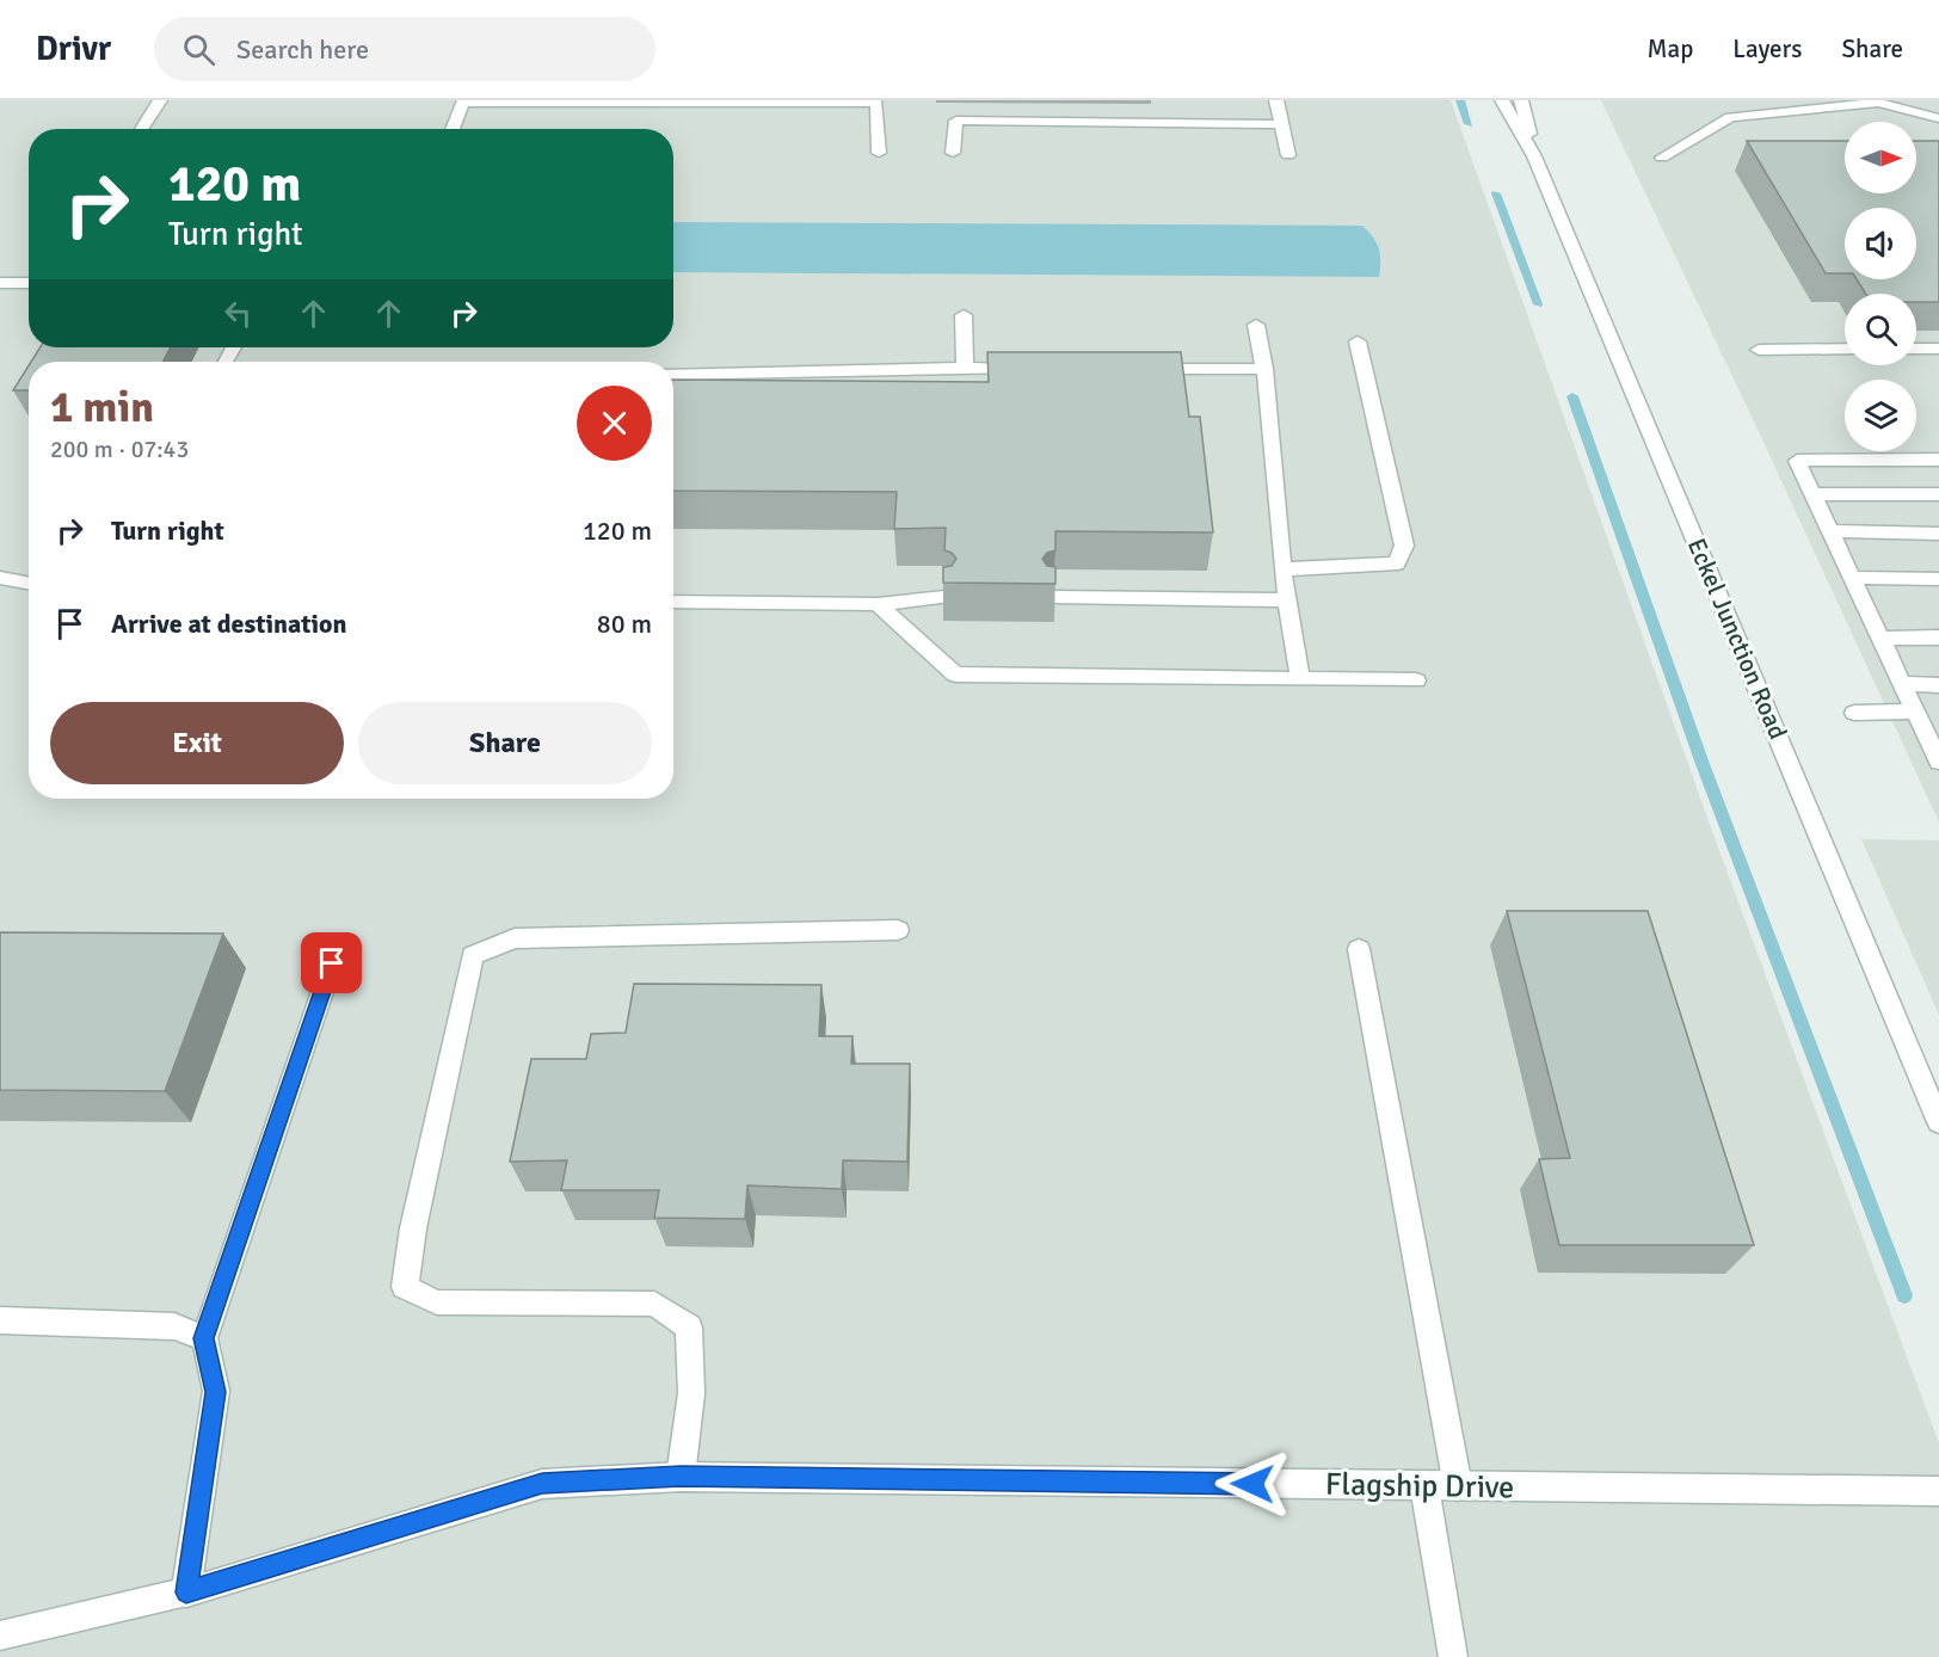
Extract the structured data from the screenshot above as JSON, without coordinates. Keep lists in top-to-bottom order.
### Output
{
  "streets": {
    "street": ["Eckel Junction Road", "Flagship Drive"]
  },
  "north": "right",
  "page": {
    "header": "Drivr",
    "search": "Search here",
    "nav": ["Map", "Layers", "Share"],
    "turn": ["120 m", "Turn right"],
    "heading": ["1 min", "200 m · 07:43"],
    "list": [
      {
        "name": "Turn right",
        "value": "120 m"
      },
      {
        "name": "Arrive at destination",
        "value": "80 m"
      }
    ],
    "buttons": ["Exit", "Share"]
  }
}
